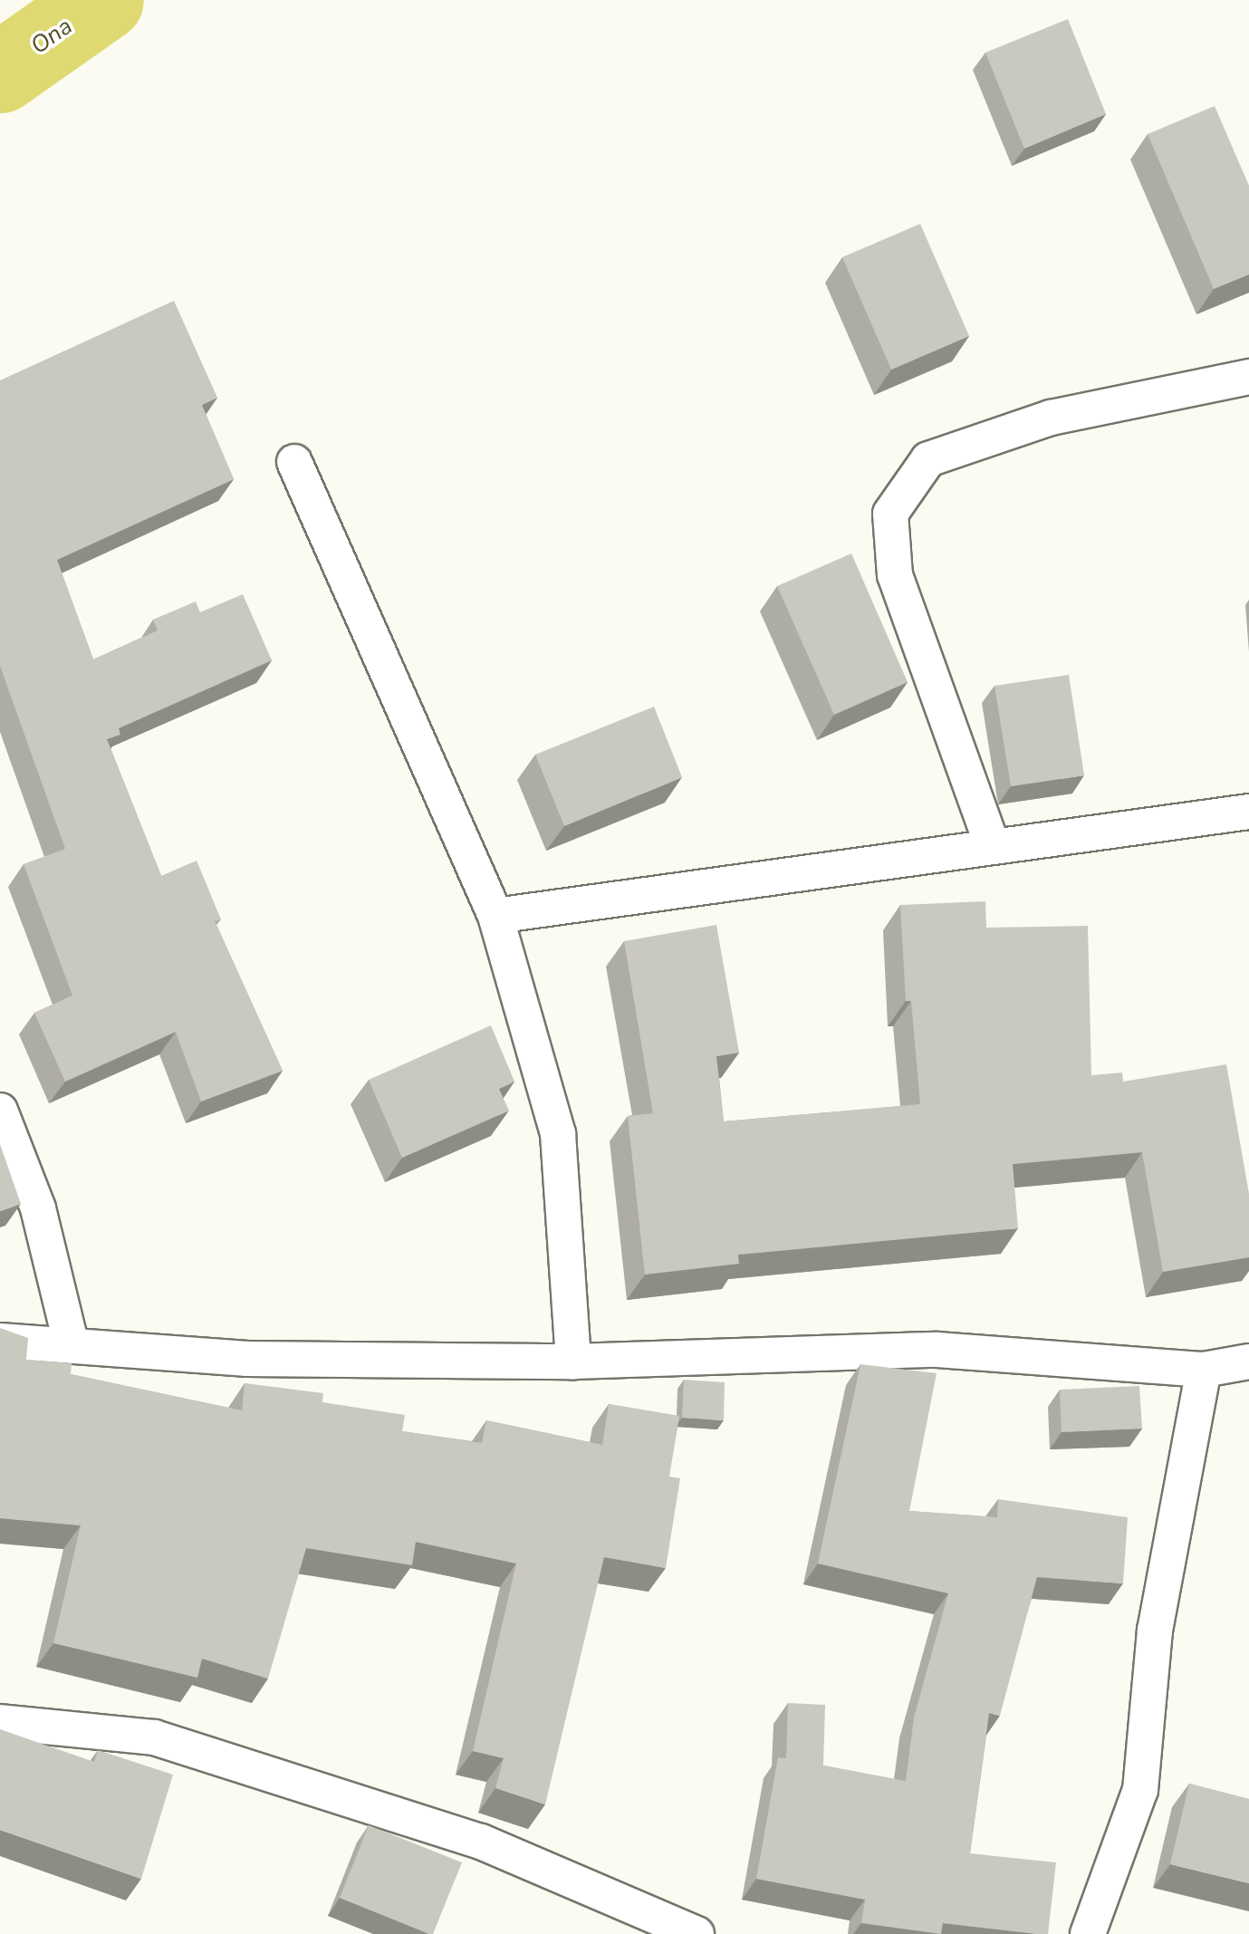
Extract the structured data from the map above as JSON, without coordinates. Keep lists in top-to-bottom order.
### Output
{
  "water": ["Ona"]
}
